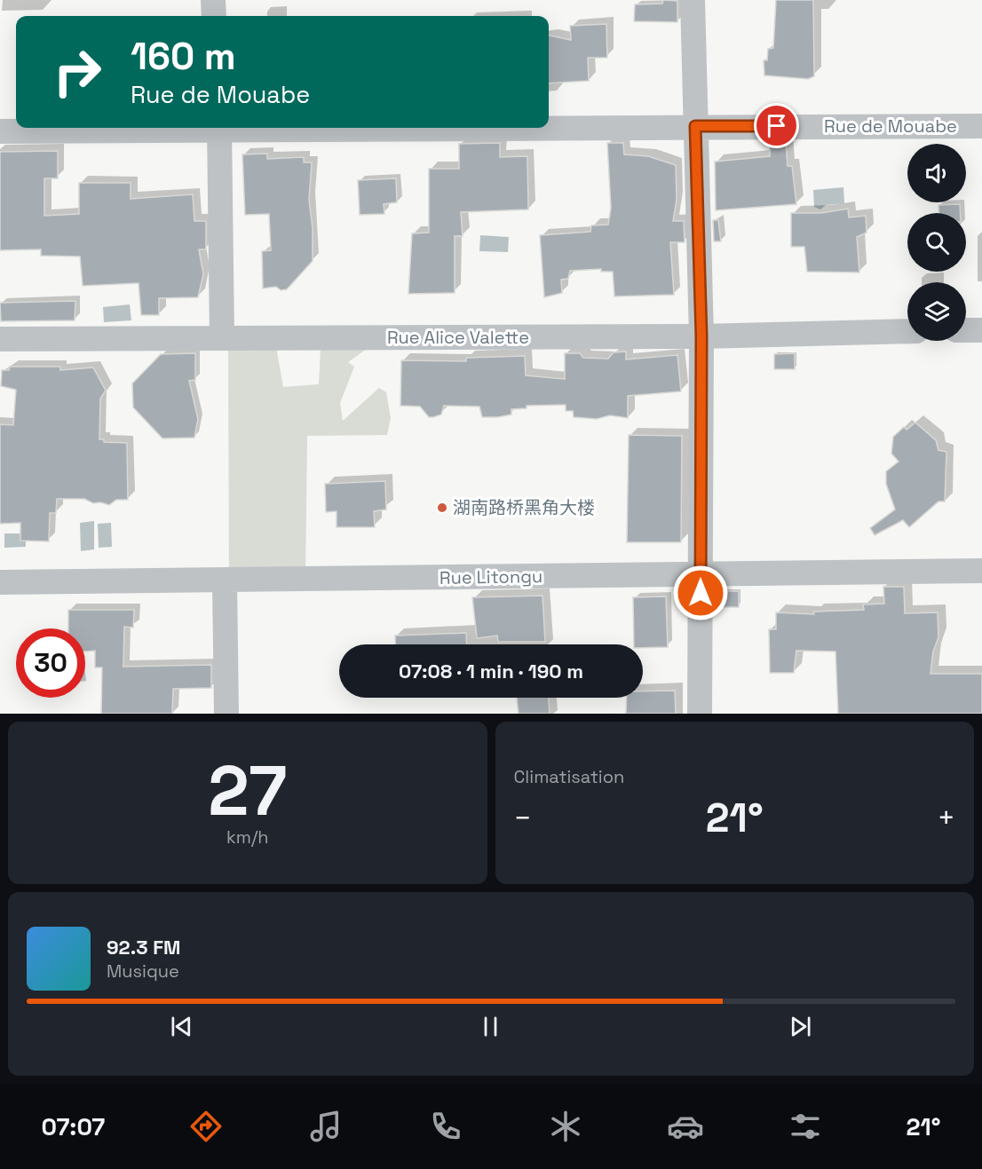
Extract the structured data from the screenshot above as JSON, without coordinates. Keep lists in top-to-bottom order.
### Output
{
  "streets": {
    "street": ["Rue de Mouabe", "Rue Alice Valette", "Rue Litongu"]
  },
  "places": ["湖南路桥黑角大楼"],
  "page": {
    "turn": ["160 m", "Rue de Mouabe"],
    "limit": "30",
    "trip": "07:08 · 1 min · 190 m",
    "tile": [
      ["27", "km/h"],
      "Climatisation"
    ],
    "heat": ["−", "21°", "+"],
    "song": ["92.3 FM", "Musique"],
    "tabs": ["07:07", "21°"]
  }
}
